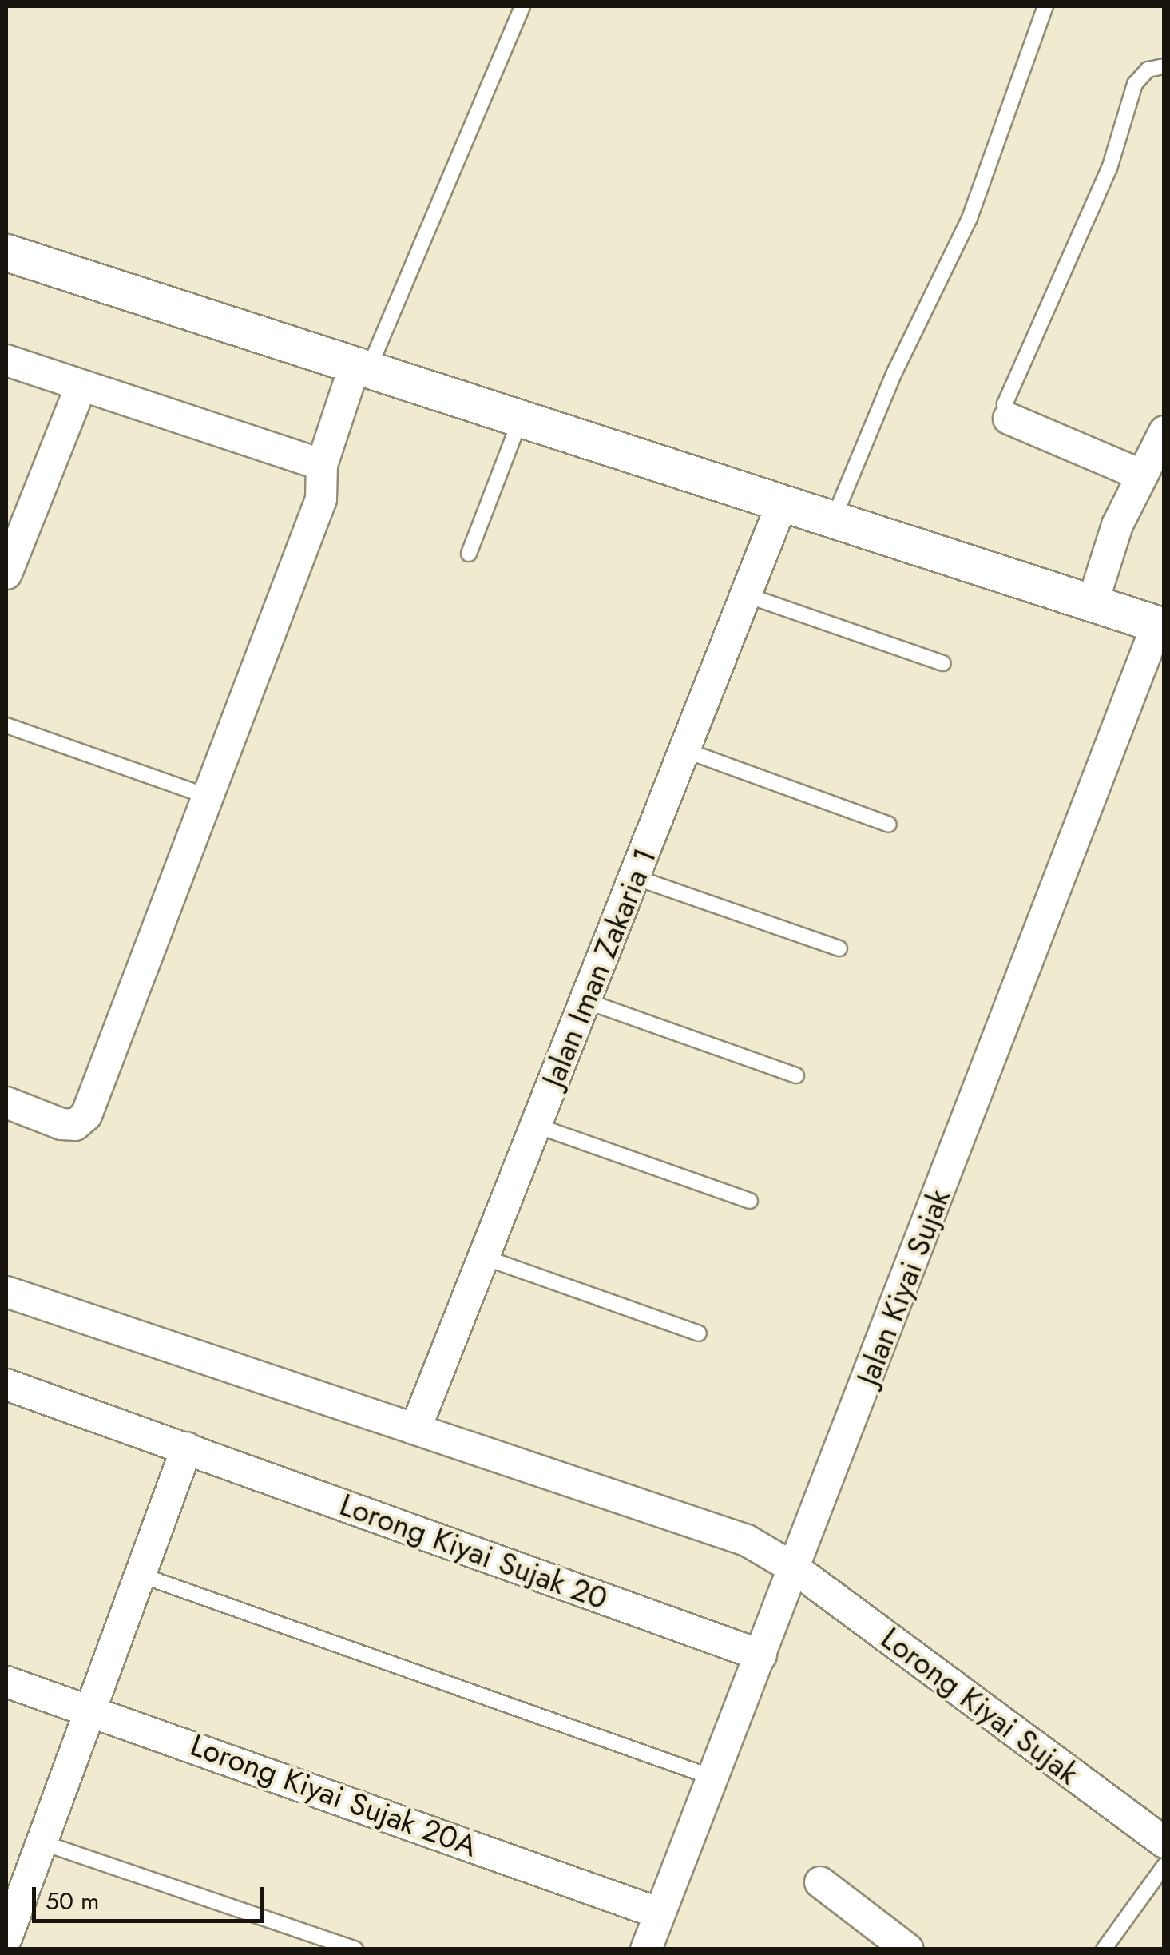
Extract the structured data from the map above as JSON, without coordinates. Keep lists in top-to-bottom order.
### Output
{
  "streets": {
    "street": [
      "Jalan Iman Zakaria 1",
      "Jalan Kiyai Sujak",
      "Lorong Kiyai Sujak 20",
      "Lorong Kiyai Sujak",
      "Lorong Kiyai Sujak 20A"
    ]
  },
  "crossings": [
    ["Jalan Iman Zakaria 1", "Lorong Kiyai Sujak"],
    ["Jalan Kiyai Sujak", "Lorong Kiyai Sujak 20"],
    ["Jalan Kiyai Sujak", "Lorong Kiyai Sujak"],
    ["Jalan Kiyai Sujak", "Lorong Kiyai Sujak 20A"]
  ],
  "scale_bar": "50 m"
}
